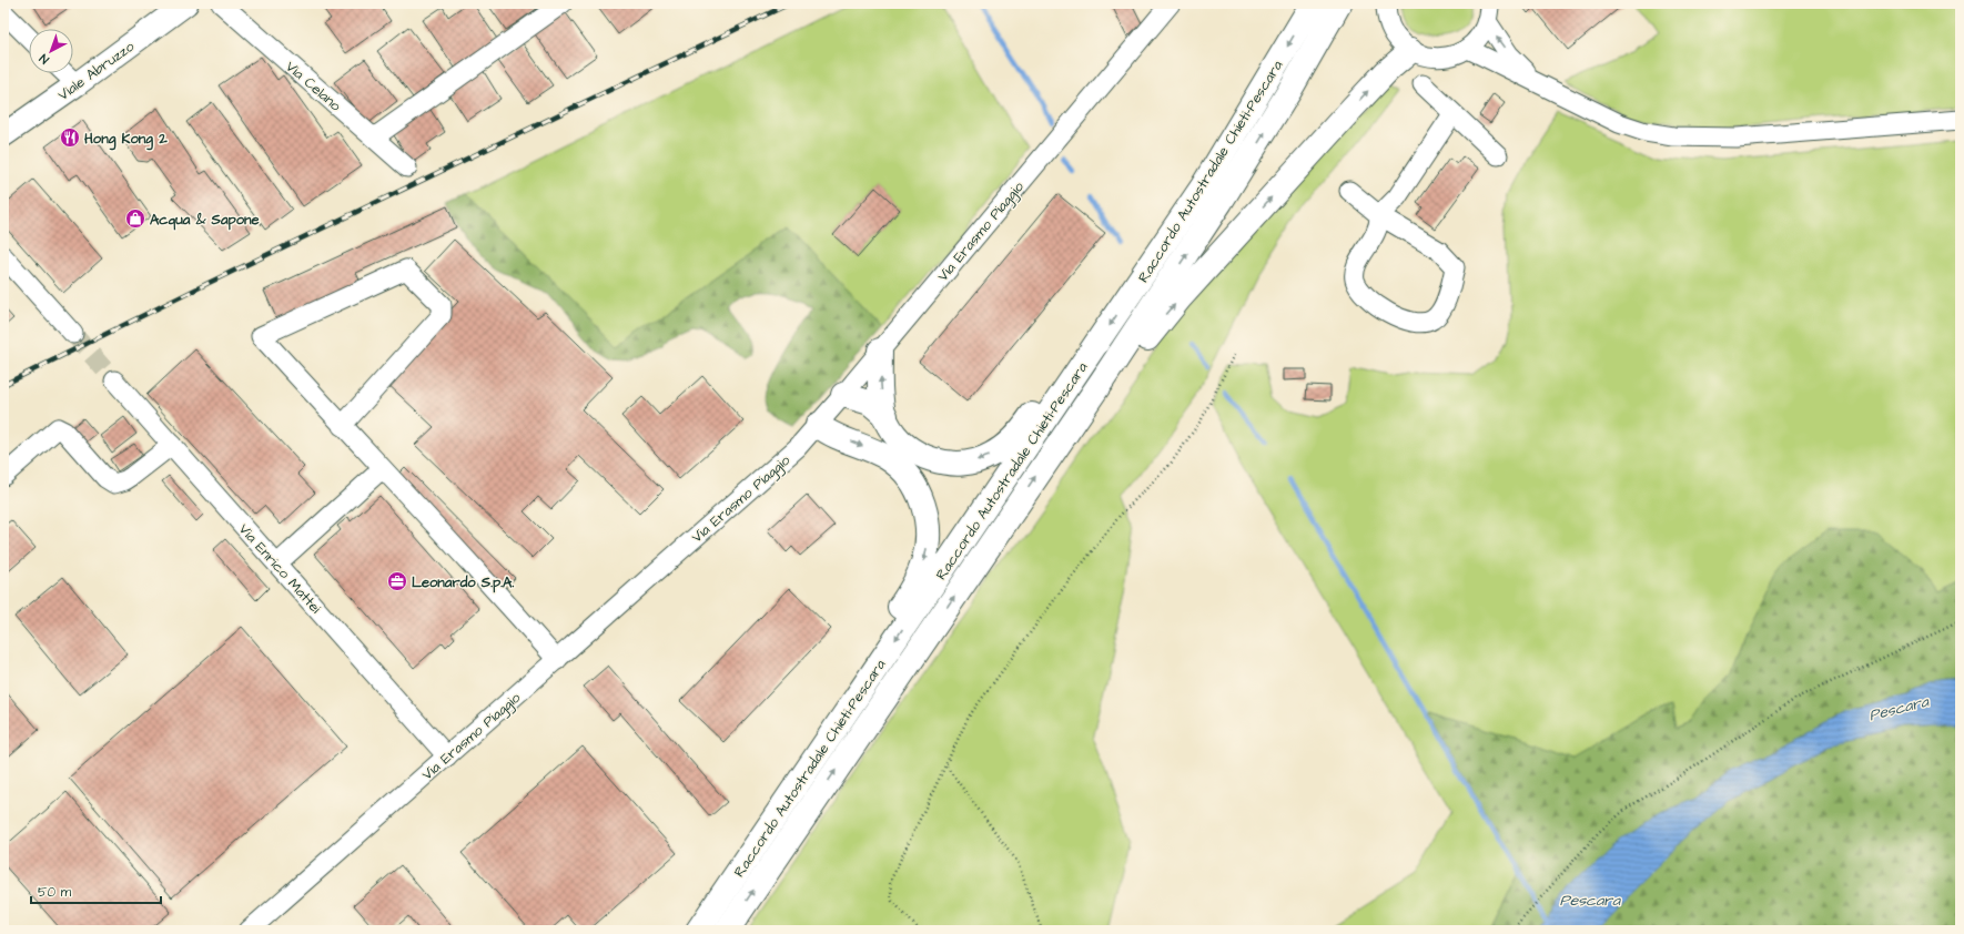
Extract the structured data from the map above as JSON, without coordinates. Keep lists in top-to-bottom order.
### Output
{
  "streets": {
    "highway": ["Raccordo Autostradale Chieti-Pescara"],
    "main road": ["Viale Abruzzo"],
    "street": ["Via Celano", "Via Erasmo Piaggio", "Via Enrico Mattei"]
  },
  "crossings": [
    ["Via Erasmo Piaggio", "Via Enrico Mattei"]
  ],
  "water": ["Pescara"],
  "places": {
    "restaurant": ["Hong Kong 2"],
    "shop": ["Acqua & Sapone"],
    "office": ["Leonardo S.p.A."]
  },
  "scale_bar": "50 m",
  "north": "bottom left"
}
